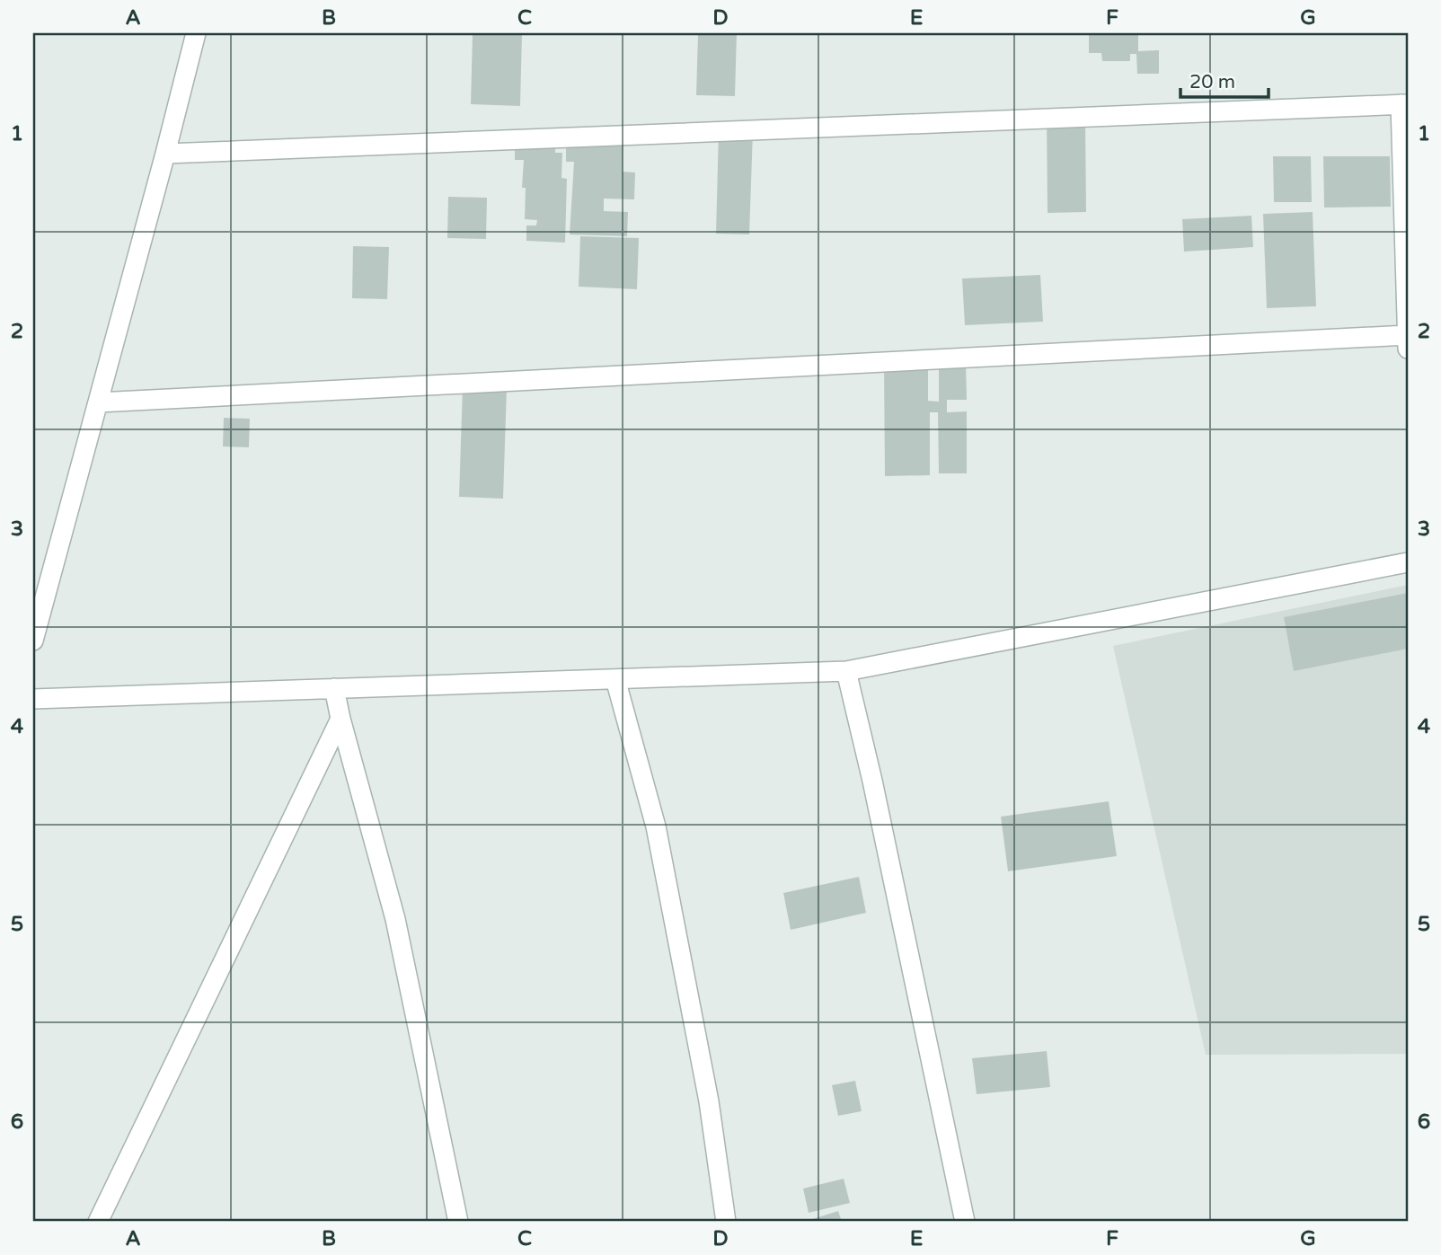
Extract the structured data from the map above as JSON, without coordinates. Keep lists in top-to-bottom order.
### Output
{
  "scale_bar": "20 m",
  "grid": {
    "columns": [
      "A",
      "B",
      "C",
      "D",
      "E",
      "F",
      "G"
    ],
    "rows": [
      "1",
      "2",
      "3",
      "4",
      "5",
      "6"
    ]
  }
}
